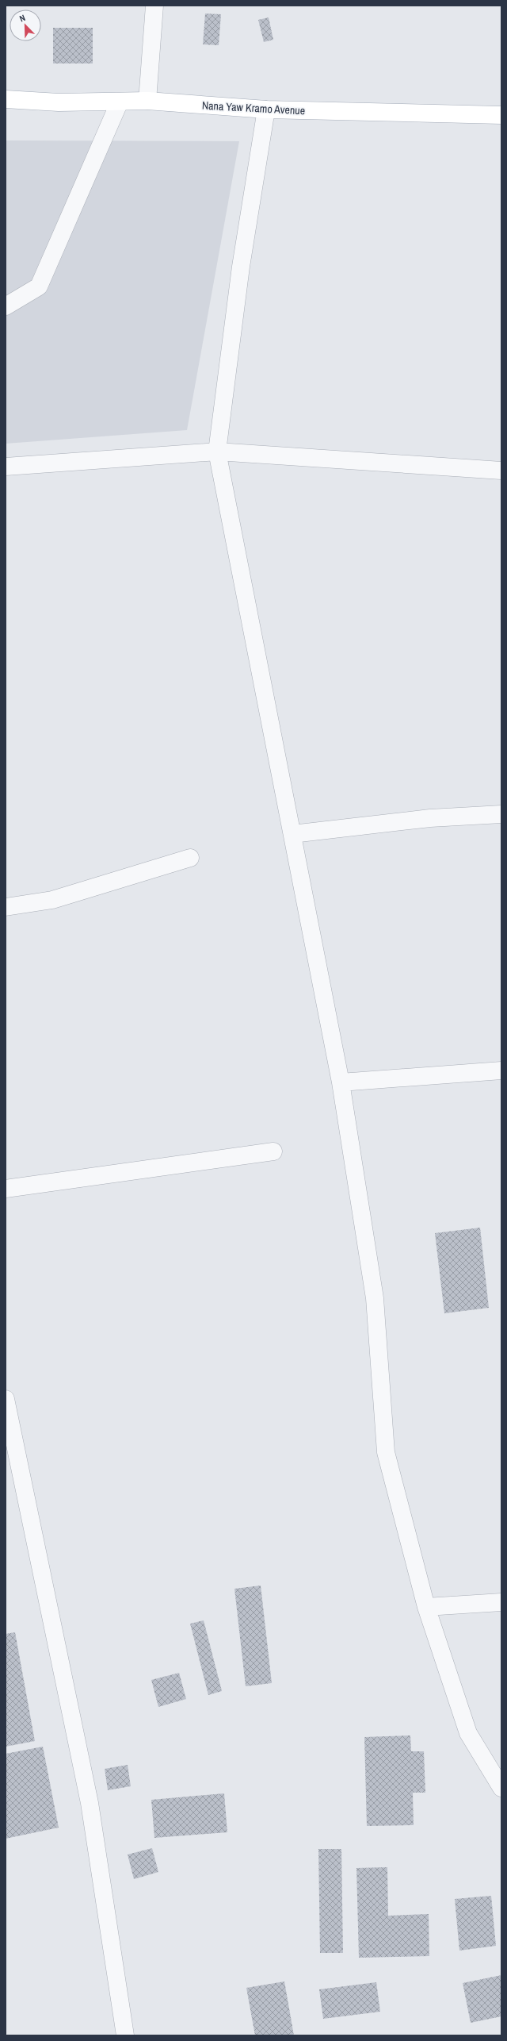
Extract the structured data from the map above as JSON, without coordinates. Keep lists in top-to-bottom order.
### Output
{
  "streets": {
    "main road": ["Nana Yaw Kramo Avenue"]
  },
  "north": "top left"
}
